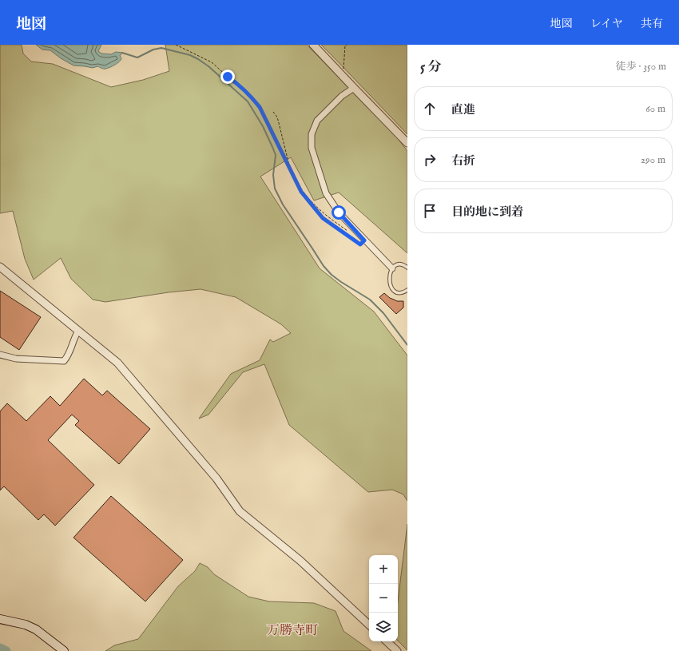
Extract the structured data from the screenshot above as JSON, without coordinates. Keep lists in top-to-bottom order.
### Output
{
  "districts": ["万勝寺町"],
  "page": {
    "header": "地図",
    "nav": ["地図", "レイヤ", "共有"],
    "heading": ["5 分", "徒歩 · 350 m"],
    "list": [
      ["直進", "60 m"],
      ["右折", "290 m"],
      "目的地に到着"
    ],
    "map_buttons": ["+", "−"]
  }
}
